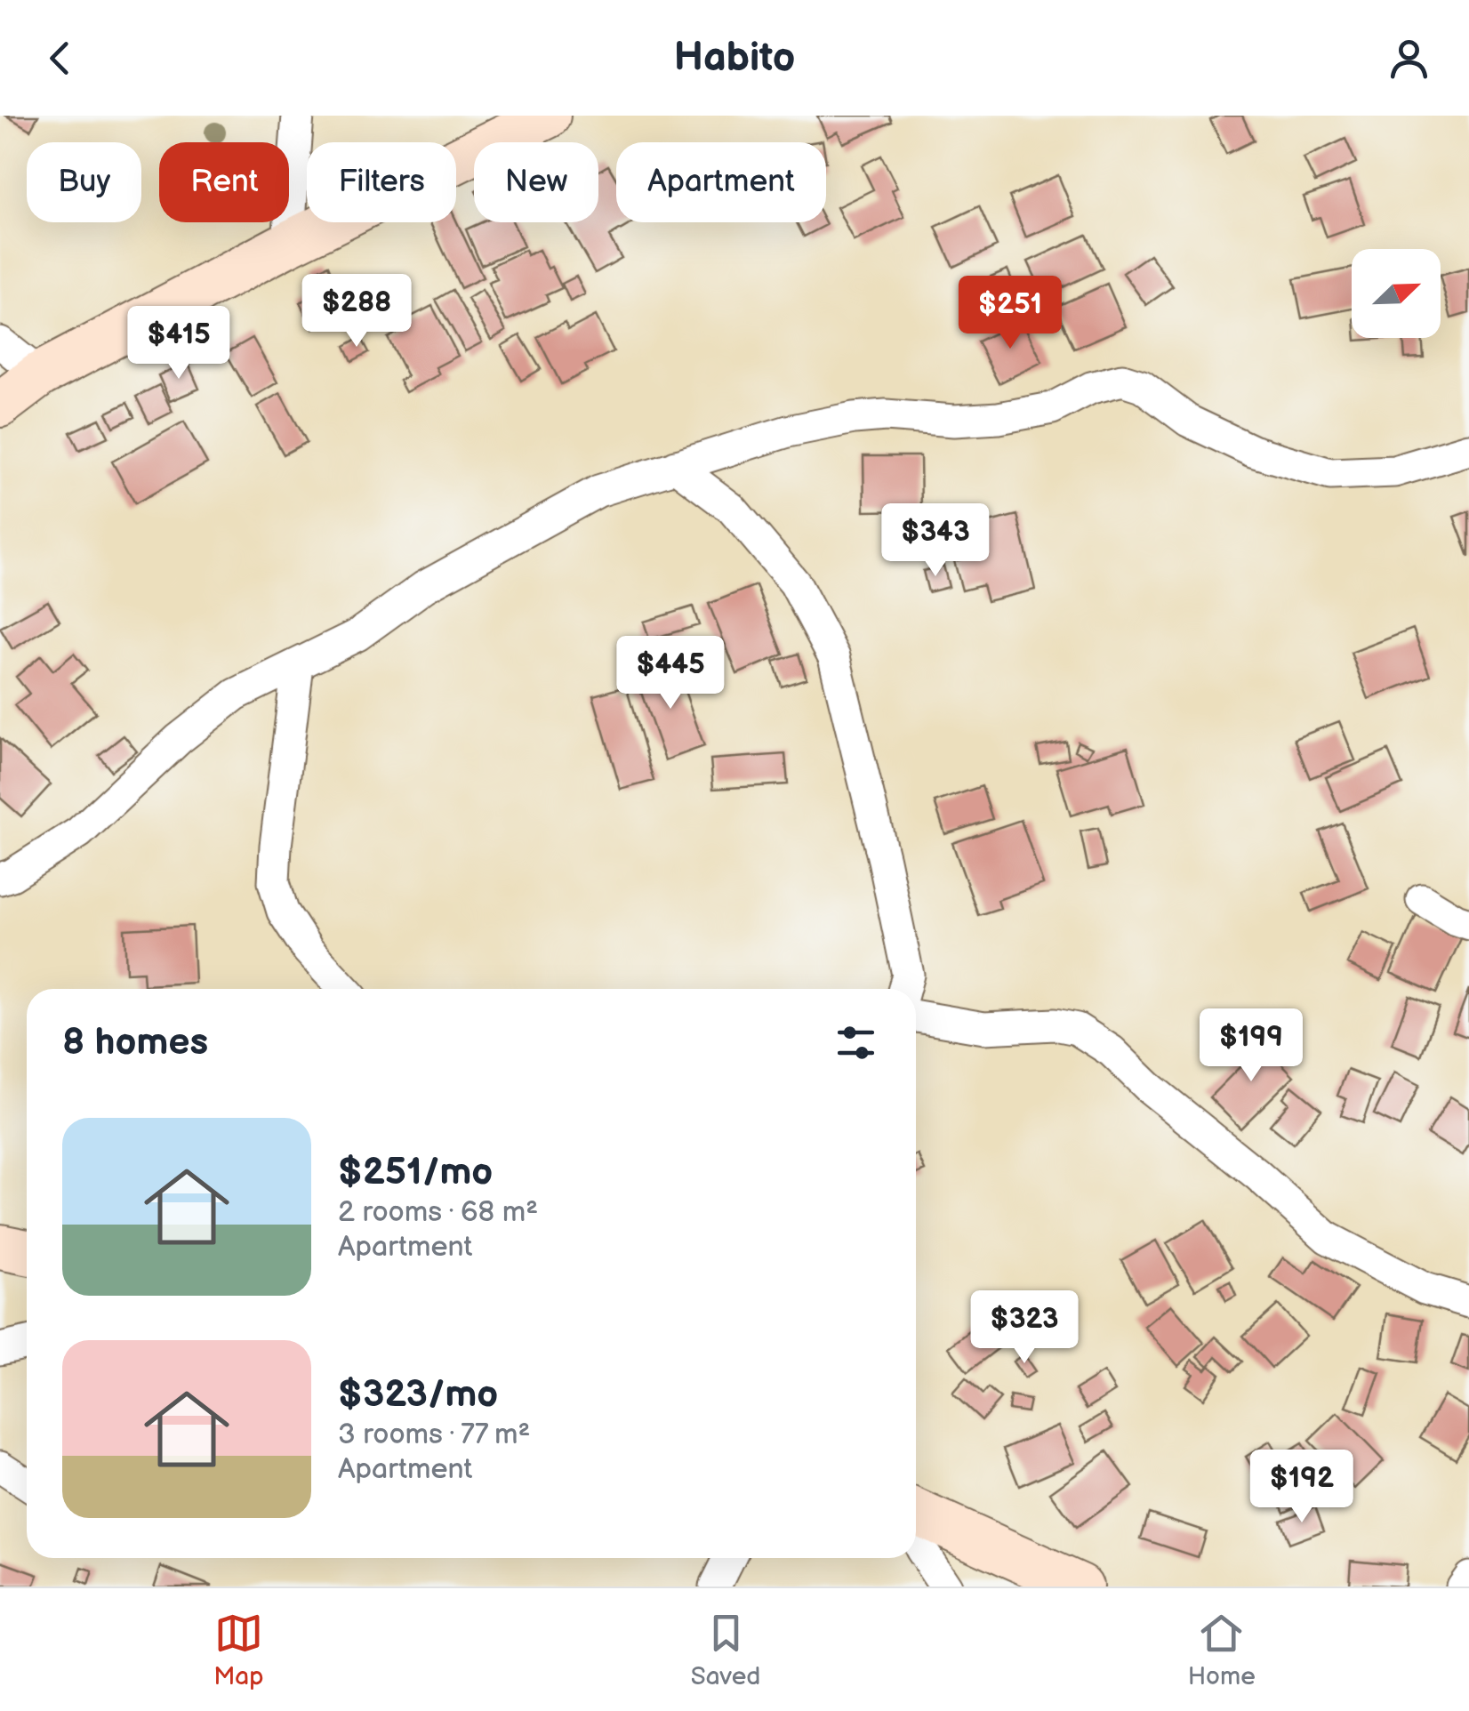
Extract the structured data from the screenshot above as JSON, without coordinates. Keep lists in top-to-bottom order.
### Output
{
  "north": "top right",
  "page": {
    "header": "Habito",
    "chip": [
      "Buy",
      "Rent",
      "Filters",
      "New",
      "Apartment"
    ],
    "price": [
      "$288",
      "$251",
      "$415",
      "$343",
      "$445",
      "$199",
      "$323",
      "$192"
    ],
    "heading": "8 homes",
    "list": [
      {
        "name": "$251/mo",
        "note": "2 rooms · 68 m² · Apartment"
      },
      {
        "name": "$323/mo",
        "note": "3 rooms · 77 m² · Apartment"
      }
    ],
    "tabs": ["Map", "Saved", "Home"]
  }
}
